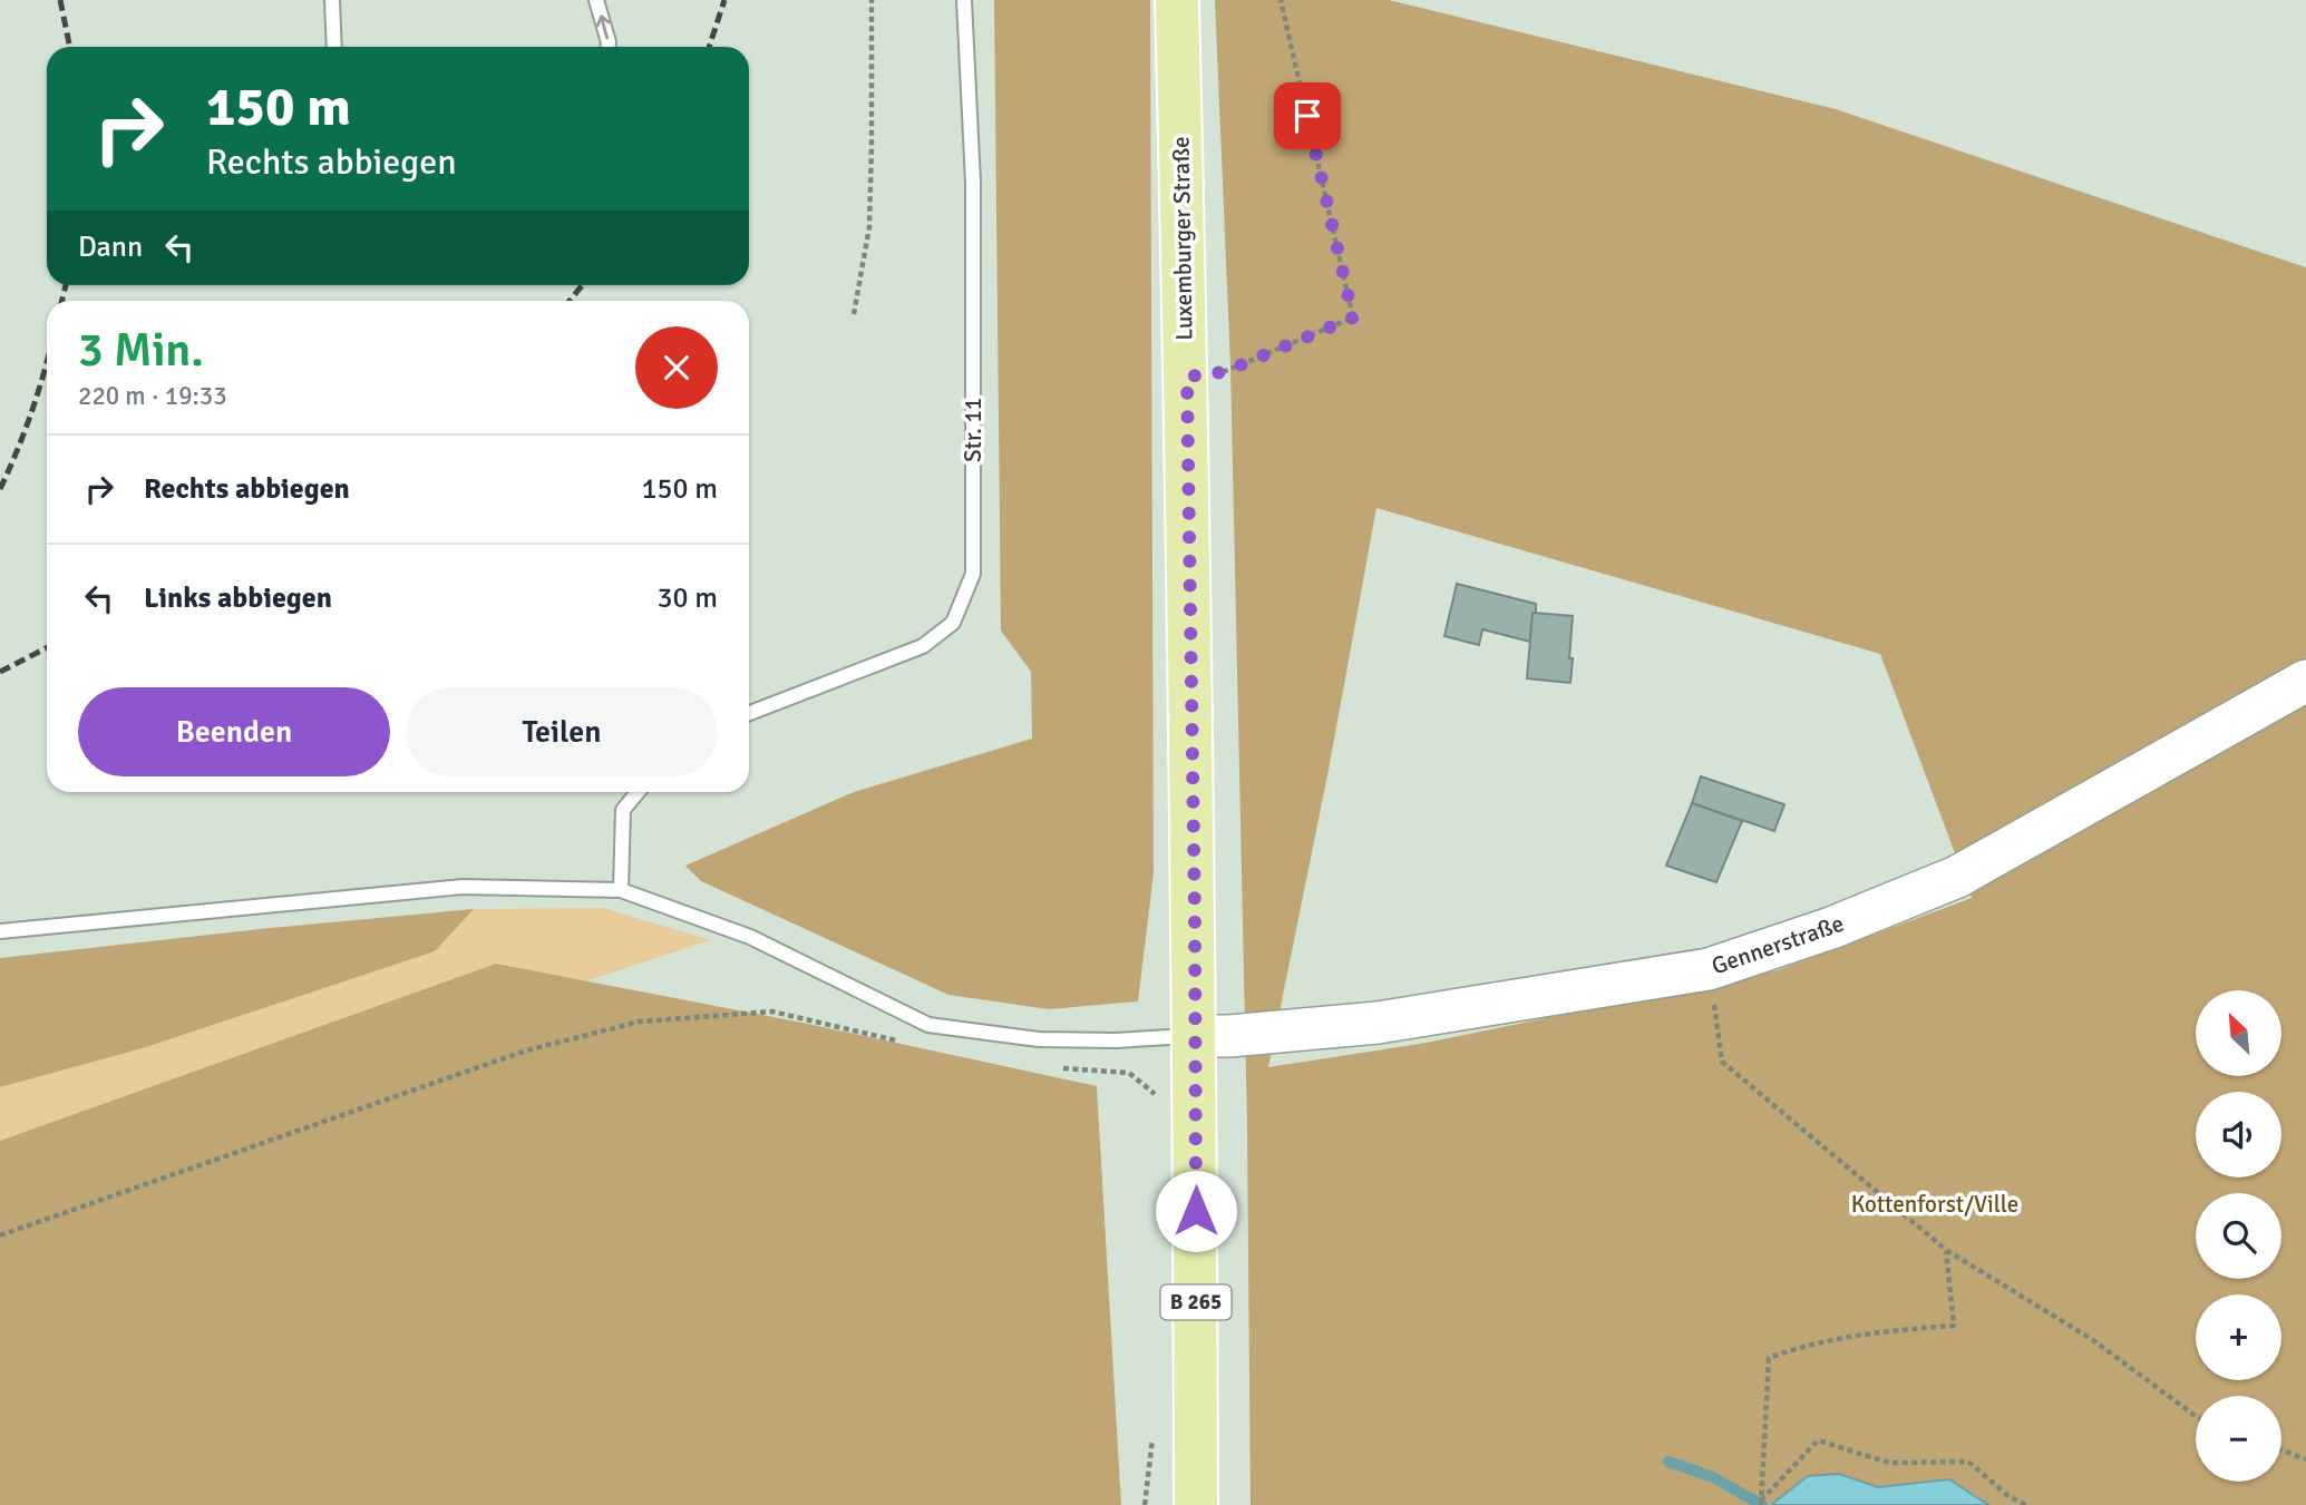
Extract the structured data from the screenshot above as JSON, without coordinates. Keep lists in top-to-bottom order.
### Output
{
  "streets": {
    "main road": ["Luxemburger Straße", "B 265"],
    "street": ["Gennerstraße"],
    "lane": ["Str. 11"]
  },
  "crossings": [
    ["Luxemburger Straße", "Gennerstraße"]
  ],
  "parks": ["Kottenforst/Ville"],
  "north": "top left",
  "page": {
    "turn": ["150 m", "Rechts abbiegen"],
    "then": "Dann",
    "heading": ["3 Min.", "220 m · 19:33"],
    "list": [
      {
        "name": "Rechts abbiegen",
        "value": "150 m"
      },
      {
        "name": "Links abbiegen",
        "value": "30 m"
      }
    ],
    "buttons": ["Beenden", "Teilen"],
    "map_buttons": ["+", "−"]
  }
}
